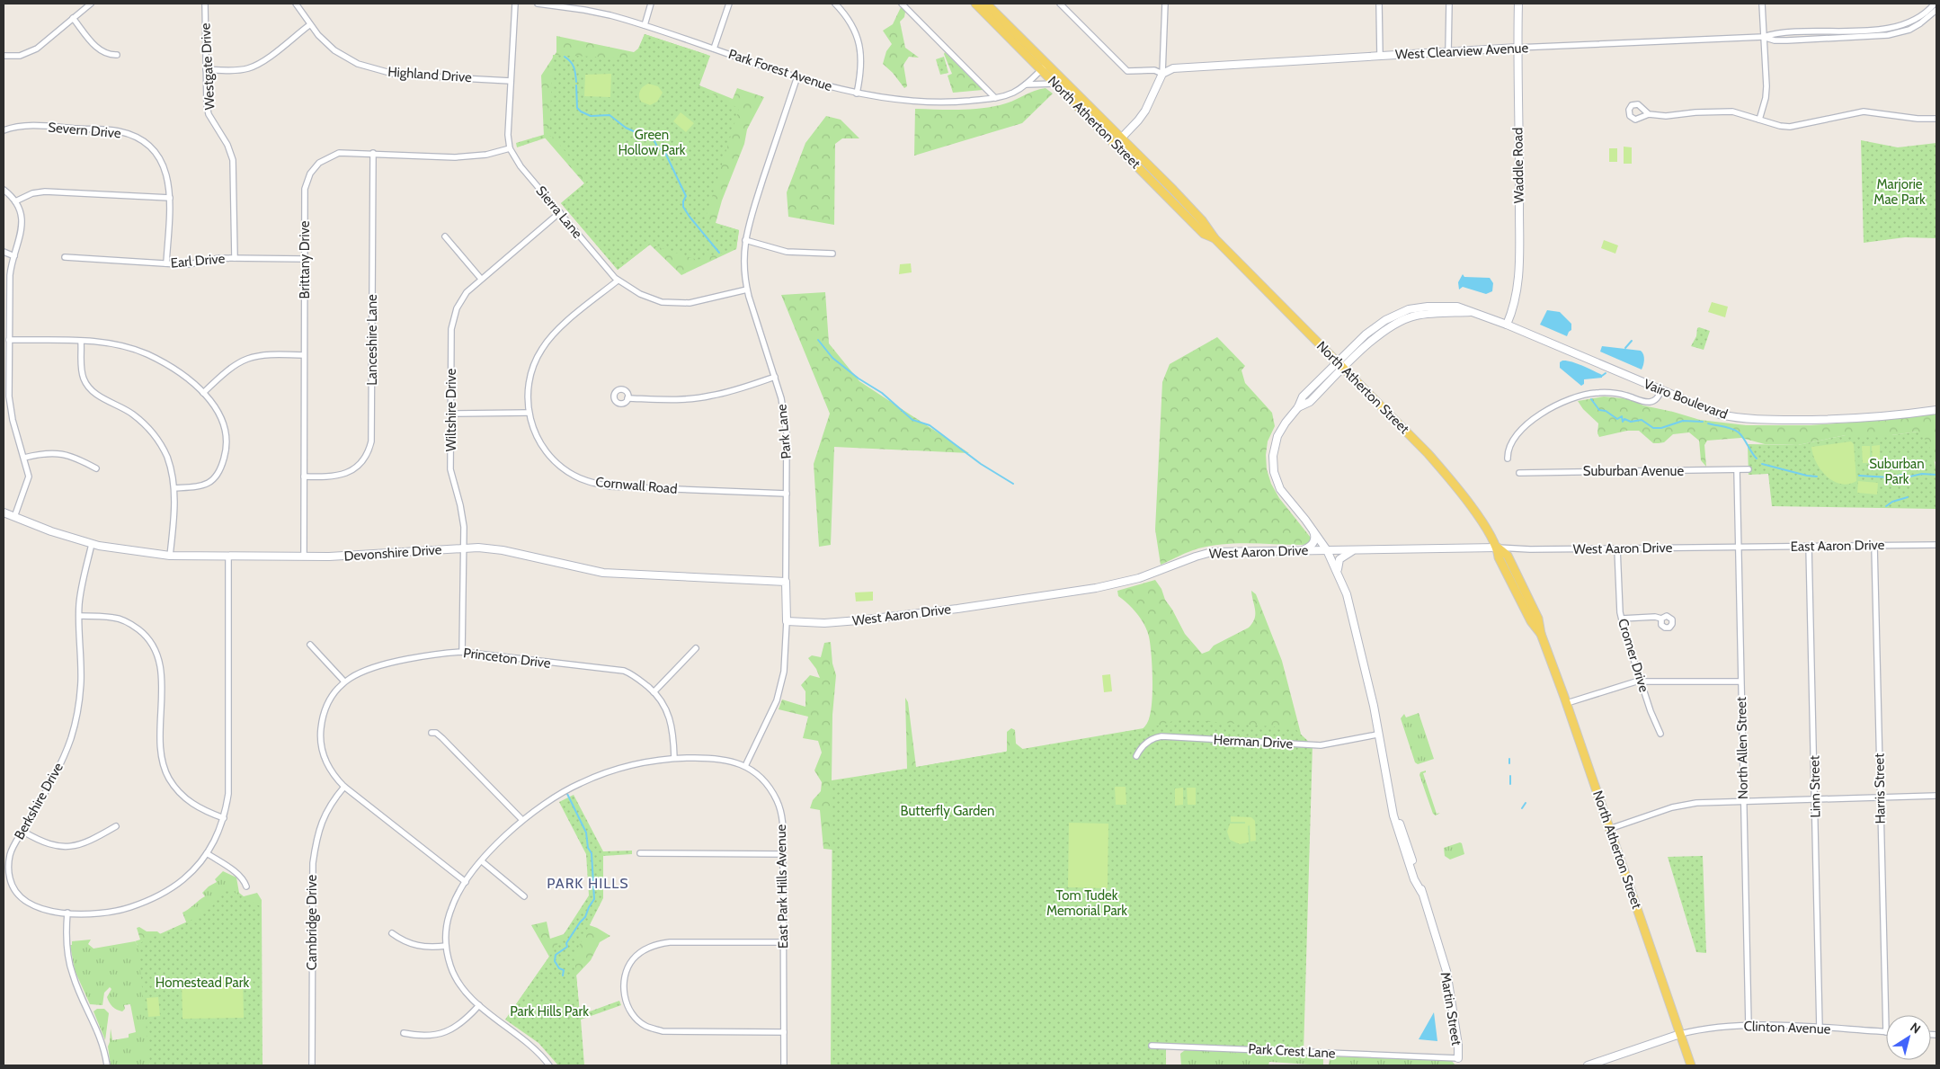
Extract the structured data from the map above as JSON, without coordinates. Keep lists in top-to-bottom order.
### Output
{
  "streets": {
    "main road": ["North Atherton Street"],
    "street": [
      "West Clearview Avenue",
      "Westgate Drive",
      "Park Forest Avenue",
      "Highland Drive",
      "Severn Drive",
      "Waddle Road",
      "Sierra Lane",
      "Brittany Drive",
      "Earl Drive",
      "Lanceshire Lane",
      "Vairo Boulevard",
      "Wiltshire Drive",
      "Park Lane",
      "Suburban Avenue",
      "Cornwall Road",
      "East Aaron Drive",
      "West Aaron Drive",
      "Devonshire Drive",
      "Cromer Drive",
      "Princeton Drive",
      "Herman Drive",
      "North Allen Street",
      "Linn Street",
      "Harris Street",
      "Berkshire Drive",
      "East Park Hills Avenue",
      "Cambridge Drive",
      "Martin Street",
      "Clinton Avenue",
      "Park Crest Lane"
    ]
  },
  "crossings": [
    ["West Clearview Avenue", "Waddle Road"],
    ["Westgate Drive", "Earl Drive"],
    ["Park Forest Avenue", "North Atherton Street"],
    ["Park Forest Avenue", "Park Lane"],
    ["Highland Drive", "Sierra Lane"],
    ["North Atherton Street", "Vairo Boulevard"],
    ["North Atherton Street", "West Aaron Drive"],
    ["North Atherton Street", "Martin Street"],
    ["North Atherton Street", "Clinton Avenue"],
    ["Severn Drive", "Earl Drive"],
    ["Waddle Road", "Vairo Boulevard"],
    ["Sierra Lane", "Brittany Drive"],
    ["Sierra Lane", "Wiltshire Drive"],
    ["Sierra Lane", "Park Lane"],
    ["Sierra Lane", "Cornwall Road"],
    ["Brittany Drive", "Earl Drive"],
    ["Brittany Drive", "Lanceshire Lane"],
    ["Brittany Drive", "Devonshire Drive"],
    ["Vairo Boulevard", "Martin Street"],
    ["Wiltshire Drive", "Devonshire Drive"],
    ["Wiltshire Drive", "Princeton Drive"],
    ["Park Lane", "Cornwall Road"],
    ["Park Lane", "West Aaron Drive"],
    ["Park Lane", "Devonshire Drive"],
    ["Park Lane", "East Park Hills Avenue"],
    ["Suburban Avenue", "North Allen Street"],
    ["East Aaron Drive", "West Aaron Drive"],
    ["East Aaron Drive", "North Allen Street"],
    ["East Aaron Drive", "Linn Street"],
    ["East Aaron Drive", "Harris Street"],
    ["West Aaron Drive", "Cromer Drive"],
    ["West Aaron Drive", "North Allen Street"],
    ["West Aaron Drive", "Martin Street"],
    ["Devonshire Drive", "Berkshire Drive"],
    ["Princeton Drive", "East Park Hills Avenue"],
    ["Princeton Drive", "Cambridge Drive"],
    ["Herman Drive", "Martin Street"],
    ["North Allen Street", "Clinton Avenue"],
    ["Linn Street", "Clinton Avenue"],
    ["Harris Street", "Clinton Avenue"],
    ["Martin Street", "Park Crest Lane"]
  ],
  "districts": ["PARK HILLS"],
  "parks": [
    "Green Hollow Park",
    "Marjorie Mae Park",
    "Suburban Park",
    "Butterfly Garden",
    "Tom Tudek Memorial Park",
    "Homestead Park",
    "Park Hills Park"
  ],
  "north": "top right"
}
